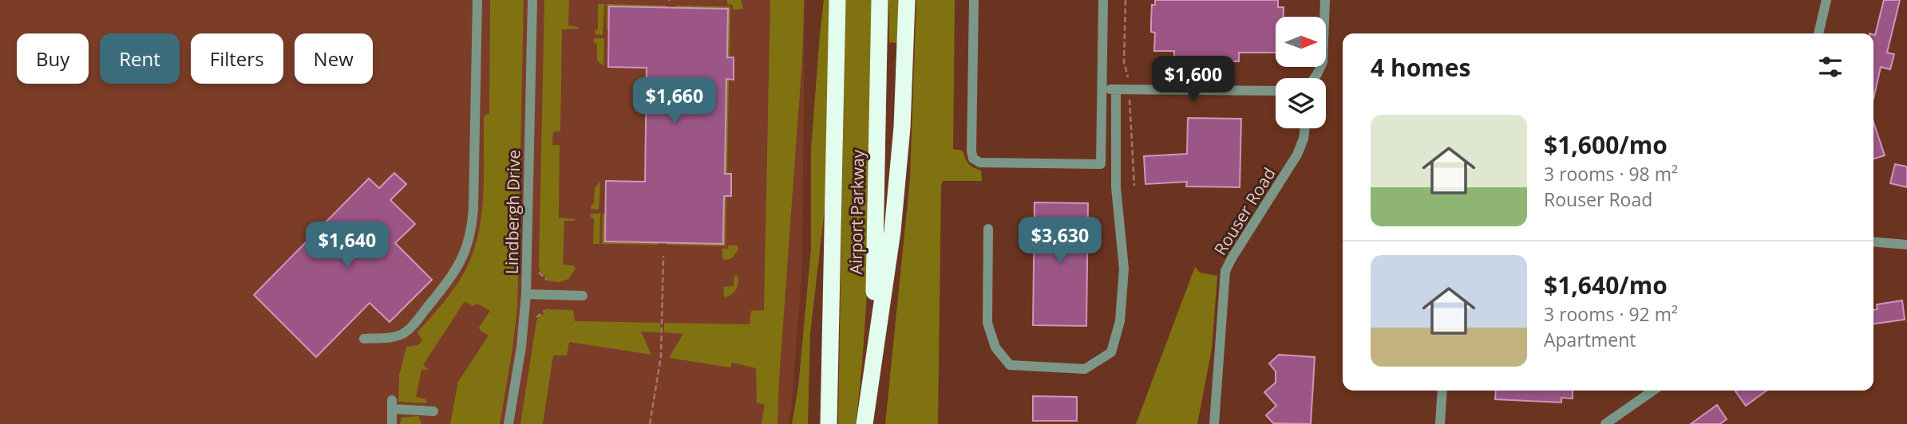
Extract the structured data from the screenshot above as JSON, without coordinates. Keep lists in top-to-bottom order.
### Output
{
  "streets": {
    "highway": ["Airport Parkway"],
    "street": ["Rouser Road", "Lindbergh Drive"]
  },
  "north": "right",
  "page": {
    "chip": [
      "Buy",
      "Rent",
      "Filters",
      "New"
    ],
    "heading": "4 homes",
    "price": [
      "$1,600",
      "$1,660",
      "$3,630",
      "$1,640"
    ],
    "list": [
      {
        "name": "$1,600/mo",
        "note": "3 rooms · 98 m² · Rouser Road"
      },
      {
        "name": "$1,640/mo",
        "note": "3 rooms · 92 m² · Apartment"
      }
    ]
  }
}
